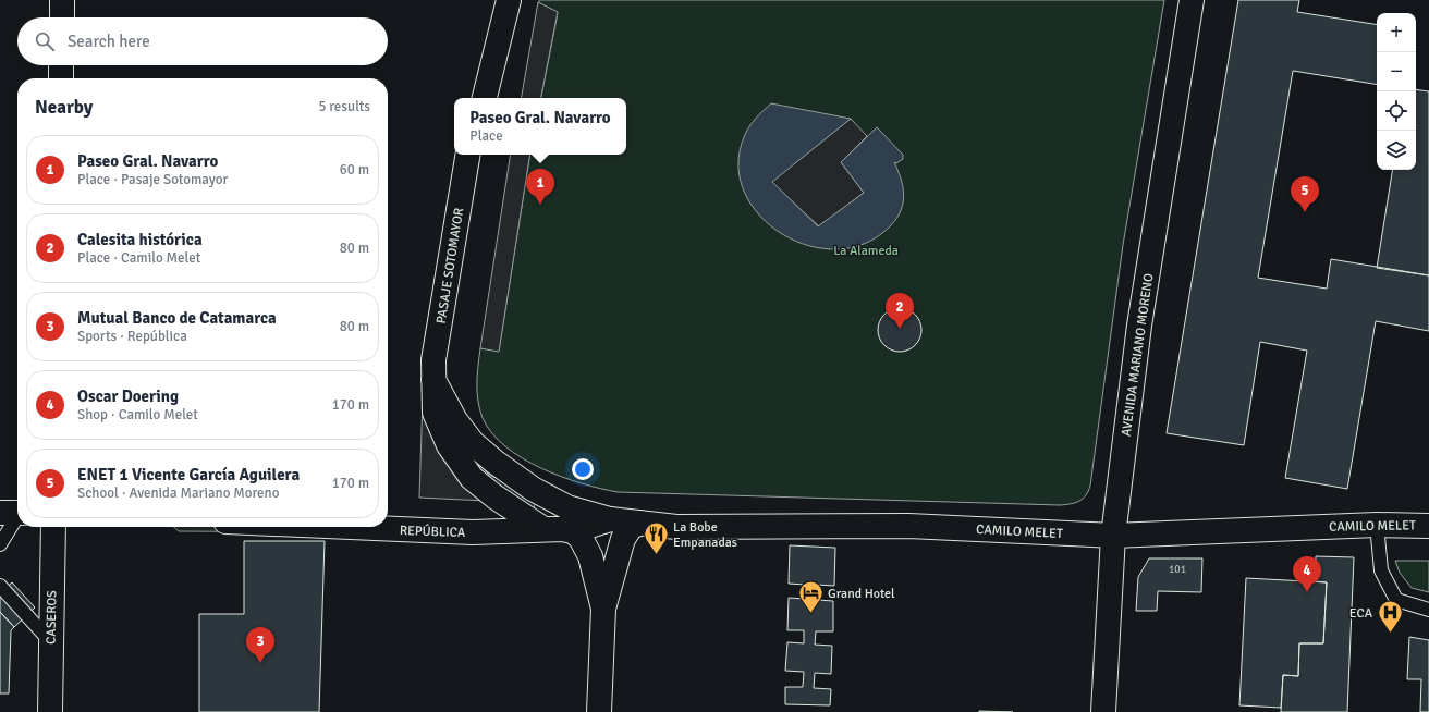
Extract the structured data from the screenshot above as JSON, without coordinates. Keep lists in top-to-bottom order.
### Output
{
  "streets": {
    "main road": [
      "PASAJE SOTOMAYOR",
      "AVENIDA MARIANO MORENO",
      "CAMILO MELET",
      "REPÚBLICA",
      "CASEROS"
    ]
  },
  "crossings": [
    ["PASAJE SOTOMAYOR", "REPÚBLICA"],
    ["AVENIDA MARIANO MORENO", "CAMILO MELET"],
    ["CAMILO MELET", "REPÚBLICA"]
  ],
  "parks": ["La Alameda"],
  "places": {
    "restaurant": ["La Bobe Empanadas"],
    "hotel": ["Grand Hotel"],
    "hospital": ["ECA"]
  },
  "house_numbers": ["101"],
  "page": {
    "map_buttons": ["+", "−"],
    "search": "Search here",
    "heading": ["Nearby", "5 results"],
    "popup": ["Paseo Gral. Navarro", "Place"],
    "list": [
      {
        "mark": "1",
        "name": "Paseo Gral. Navarro",
        "note": "Place · Pasaje Sotomayor",
        "value": "60 m"
      },
      {
        "mark": "2",
        "name": "Calesita histórica",
        "note": "Place · Camilo Melet",
        "value": "80 m"
      },
      {
        "mark": "3",
        "name": "Mutual Banco de Catamarca",
        "note": "Sports · República",
        "value": "80 m"
      },
      {
        "mark": "4",
        "name": "Oscar Doering",
        "note": "Shop · Camilo Melet",
        "value": "170 m"
      },
      {
        "mark": "5",
        "name": "ENET 1 Vicente García Aguilera",
        "note": "School · Avenida Mariano Moreno",
        "value": "170 m"
      }
    ],
    "pins": [
      "1",
      "5",
      "2",
      "4",
      "3"
    ]
  }
}
